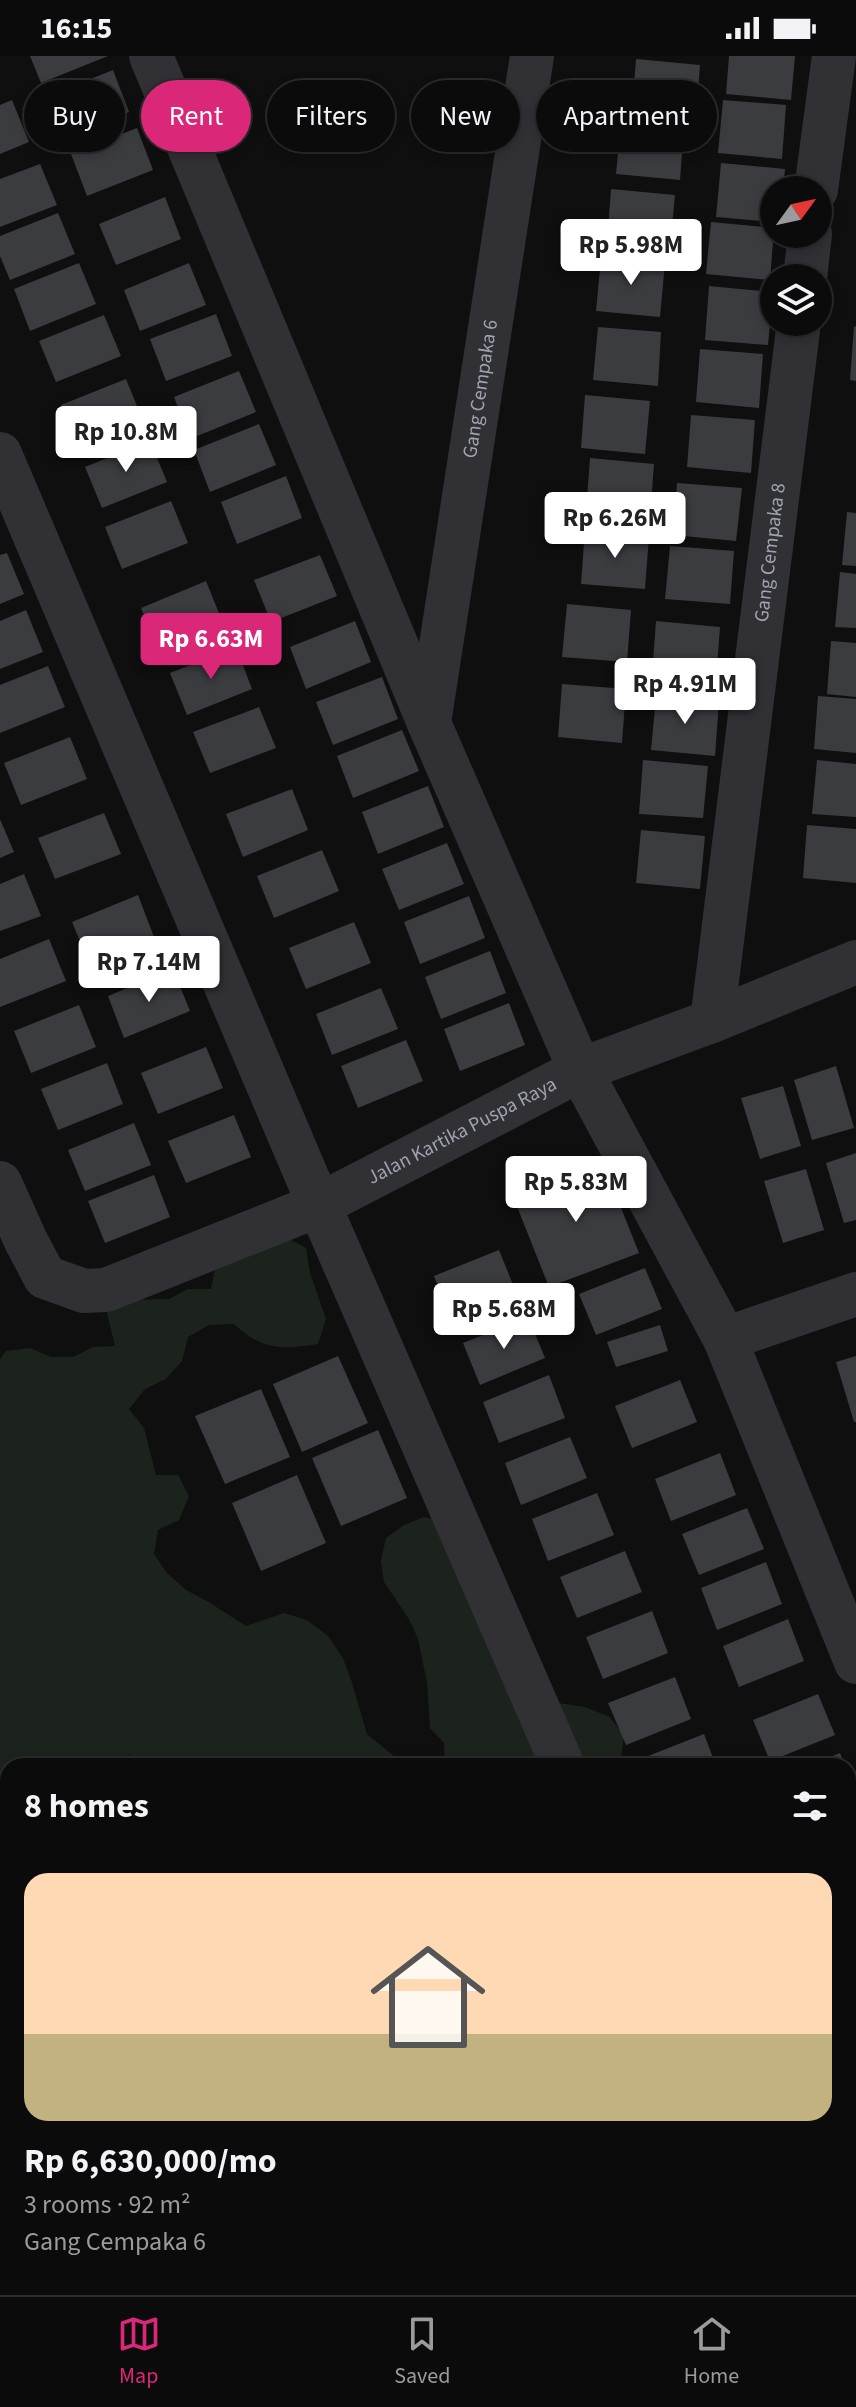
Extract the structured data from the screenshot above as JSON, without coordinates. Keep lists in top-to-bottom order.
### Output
{
  "streets": {
    "street": ["Gang Cempaka 6", "Gang Cempaka 8", "Jalan Kartika Puspa Raya"]
  },
  "crossings": [
    ["Gang Cempaka 8", "Jalan Kartika Puspa Raya"]
  ],
  "north": "top right",
  "page": {
    "status": "16:15",
    "chip": [
      "Buy",
      "Rent",
      "Filters",
      "New",
      "Apartment"
    ],
    "price": [
      "Rp 5.98M",
      "Rp 10.8M",
      "Rp 6.26M",
      "Rp 6.63M",
      "Rp 4.91M",
      "Rp 7.14M",
      "Rp 5.83M",
      "Rp 5.68M"
    ],
    "heading": "8 homes",
    "list": [
      {
        "name": "Rp 6,630,000/mo",
        "note": "3 rooms · 92 m² · Gang Cempaka 6"
      }
    ],
    "tabs": ["Map", "Saved", "Home"]
  }
}
